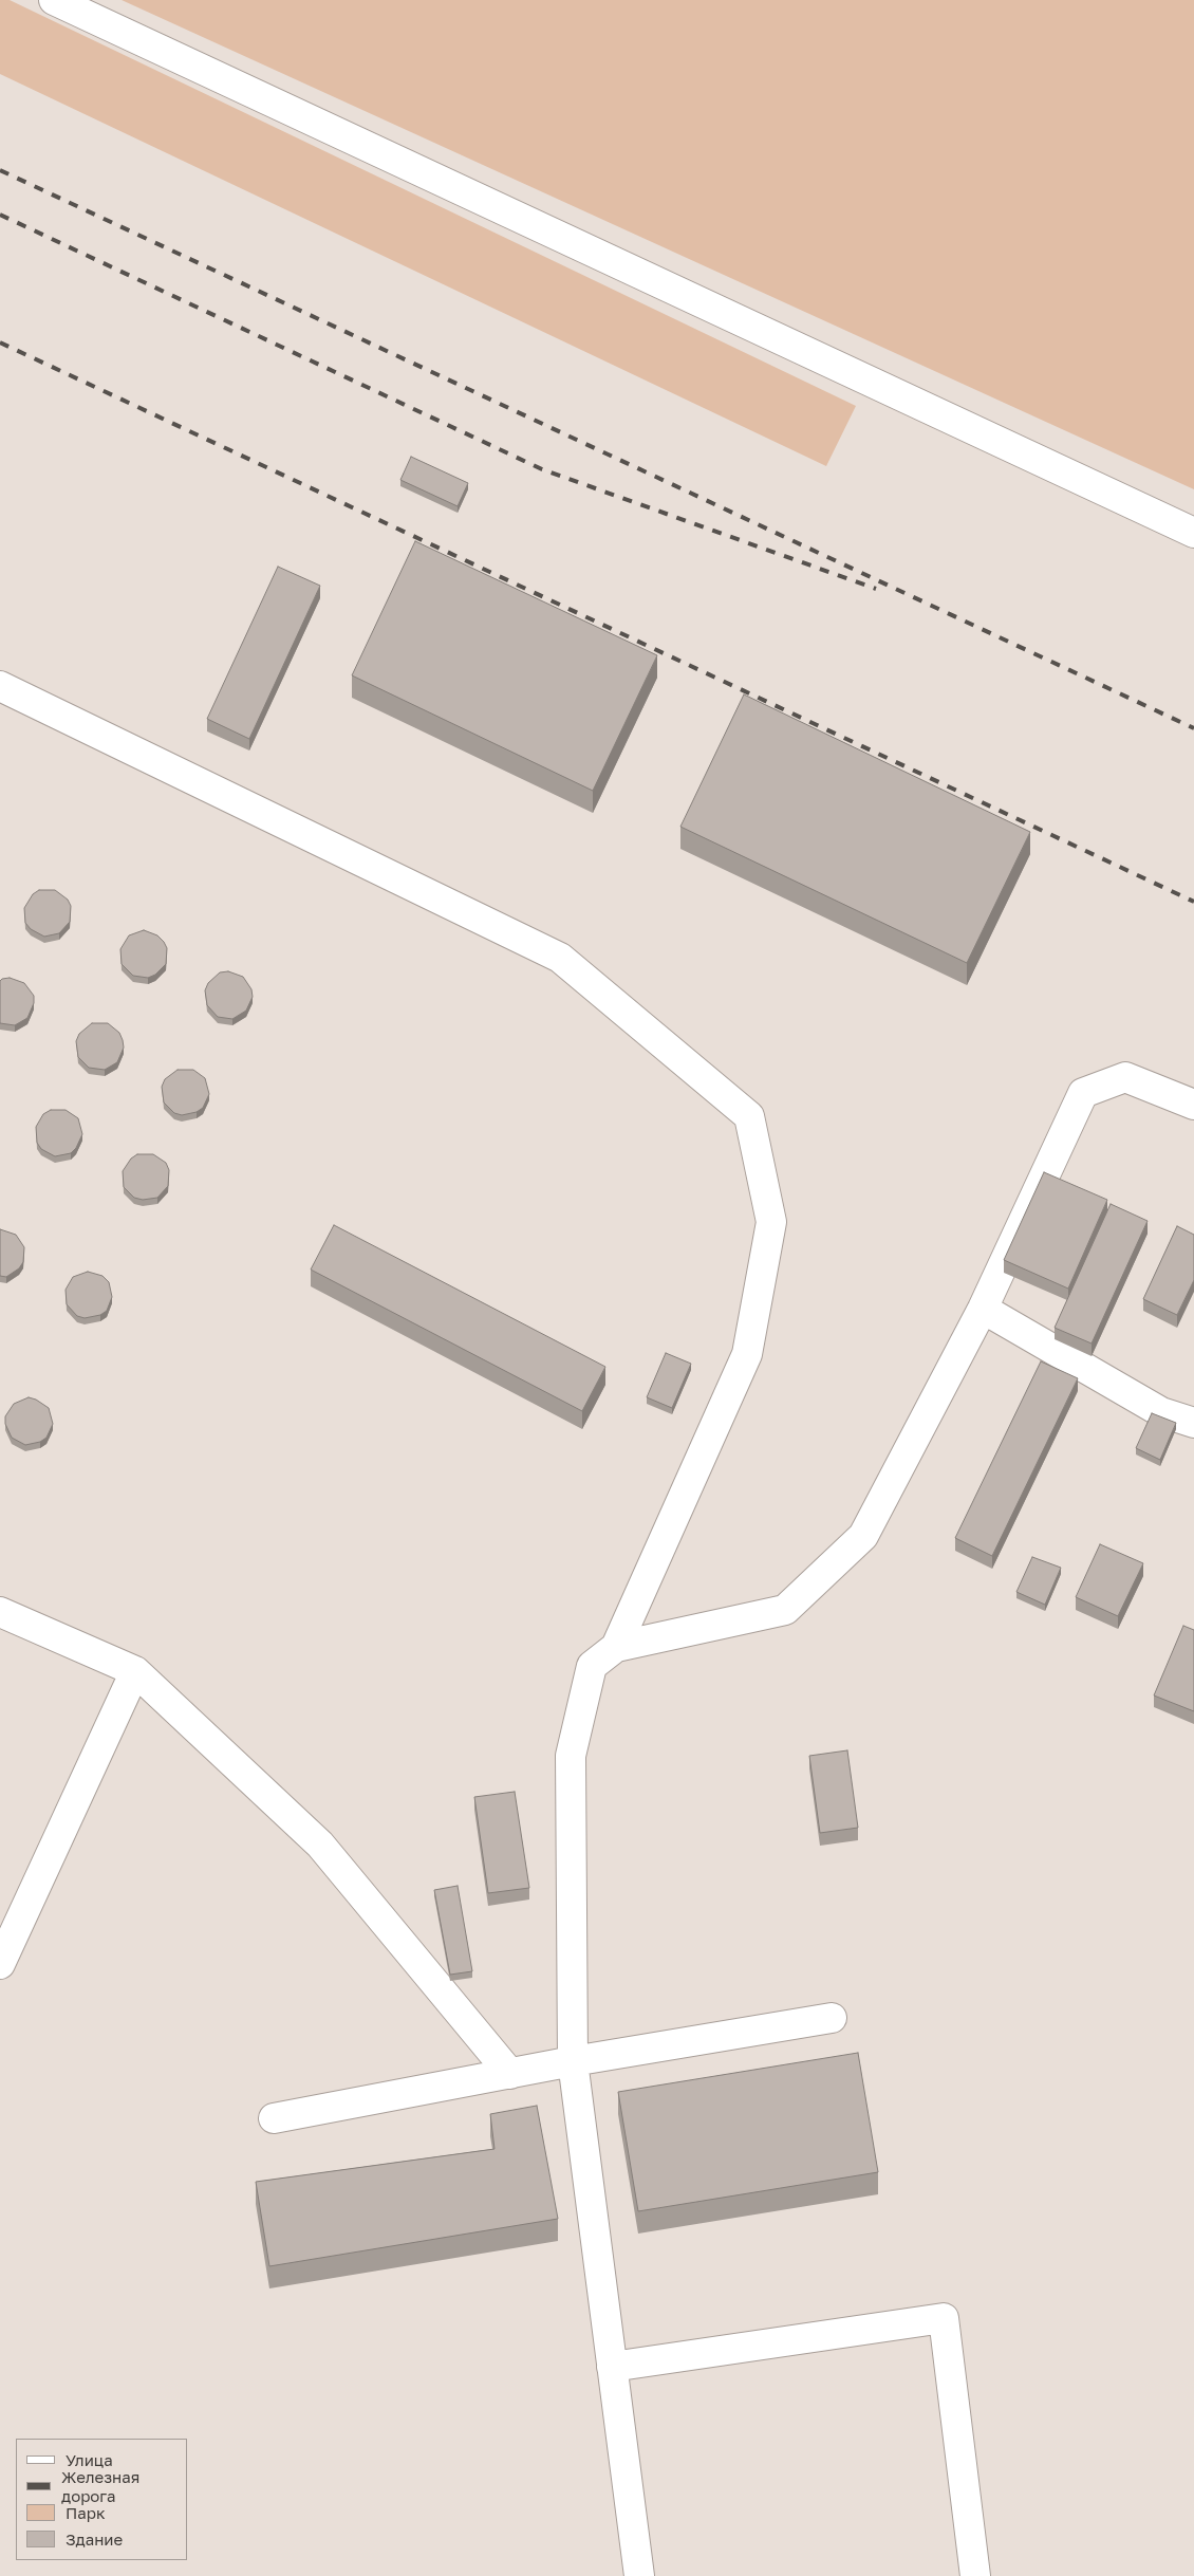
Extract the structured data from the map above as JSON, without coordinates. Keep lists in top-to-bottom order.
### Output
{
  "legend": [
    "Улица",
    "Железная дорога",
    "Парк",
    "Здание"
  ]
}
